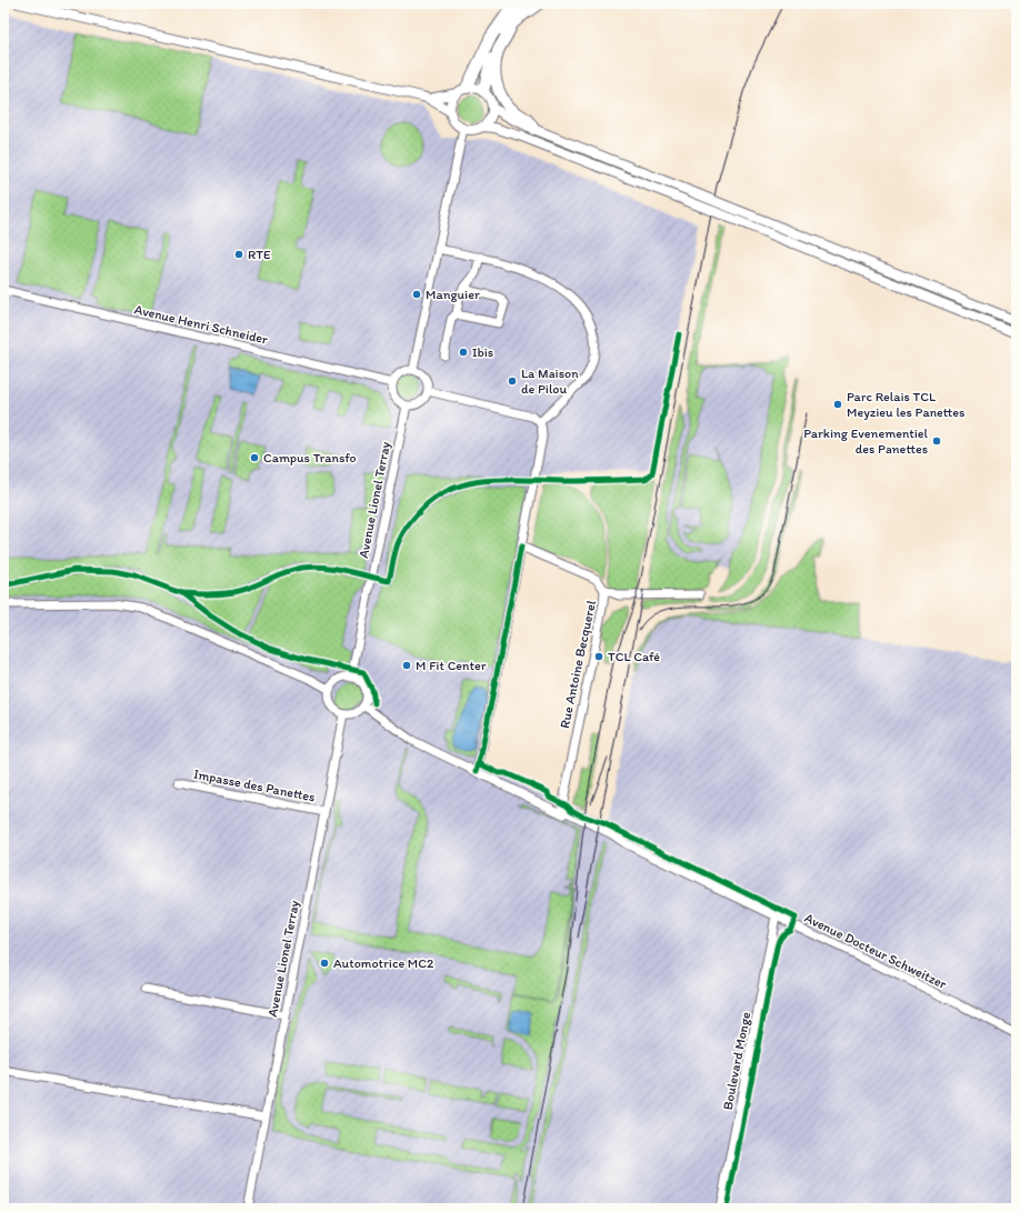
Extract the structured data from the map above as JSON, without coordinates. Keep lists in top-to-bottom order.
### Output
{
  "streets": {
    "street": [
      "Avenue Henri Schneider",
      "Avenue Lionel Terray",
      "Rue Antoine Becquerel",
      "Impasse des Panettes",
      "Avenue Docteur Schweitzer",
      "Boulevard Monge"
    ]
  },
  "crossings": [
    ["Avenue Henri Schneider", "Avenue Lionel Terray"],
    ["Avenue Lionel Terray", "Impasse des Panettes"],
    ["Avenue Lionel Terray", "Avenue Docteur Schweitzer"],
    ["Rue Antoine Becquerel", "Avenue Docteur Schweitzer"],
    ["Avenue Docteur Schweitzer", "Boulevard Monge"]
  ],
  "places": [
    "RTE",
    "Manguier",
    "Ibis",
    "La Maison de Pilou",
    "Parc Relais TCL Meyzieu les Panettes",
    "Parking Evenementiel des Panettes",
    "Campus Transfo",
    "TCL Café",
    "M Fit Center",
    "Automotrice MC2"
  ]
}
